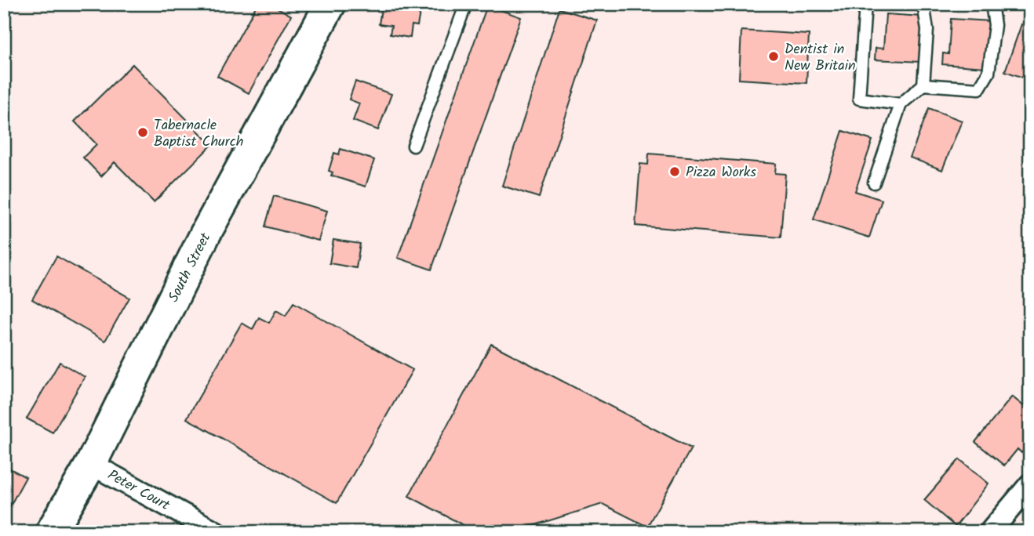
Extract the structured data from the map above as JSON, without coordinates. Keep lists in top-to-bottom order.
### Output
{
  "streets": {
    "main road": ["South Street"],
    "street": ["Peter Court"]
  },
  "crossings": [
    ["South Street", "Peter Court"]
  ],
  "places": ["Dentist in New Britain", "Tabernacle Baptist Church", "Pizza Works"]
}
